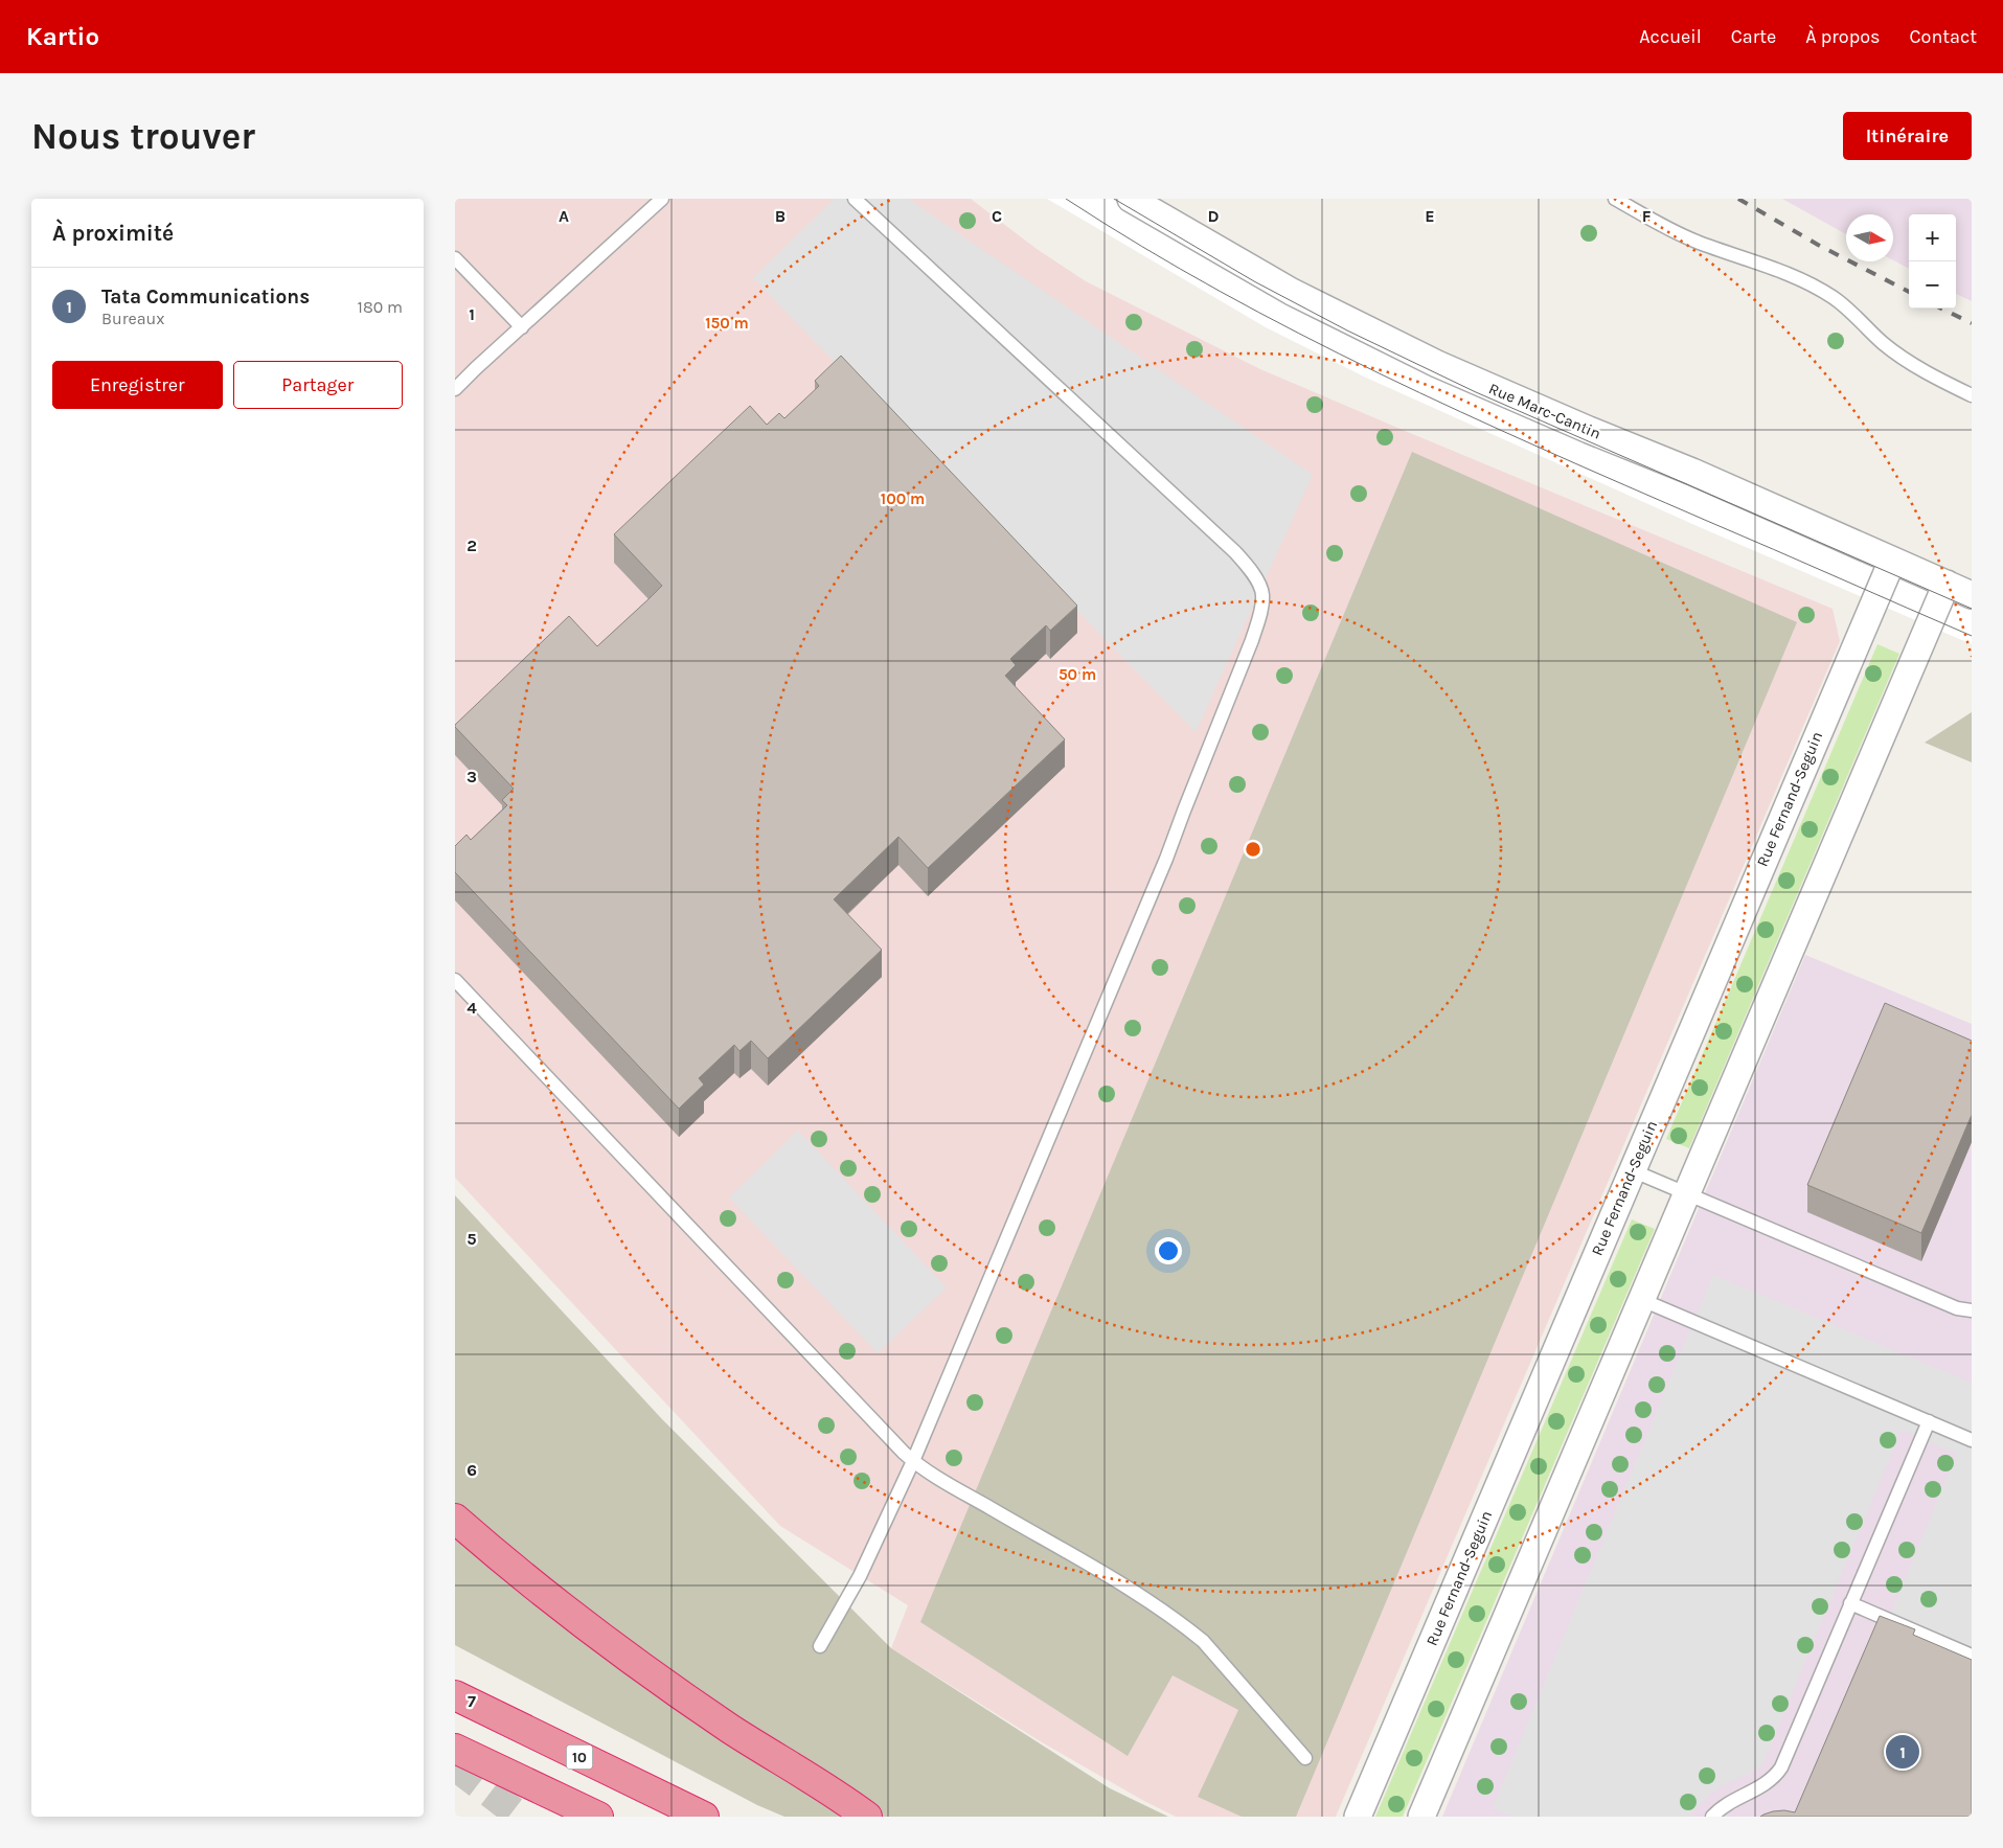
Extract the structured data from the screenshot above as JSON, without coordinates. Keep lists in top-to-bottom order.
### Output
{
  "streets": {
    "highway": ["10"],
    "street": ["Rue Marc-Cantin", "Rue Fernand-Seguin"]
  },
  "crossings": [
    ["Rue Marc-Cantin", "Rue Fernand-Seguin"]
  ],
  "north": "right",
  "page": {
    "header": "Kartio",
    "nav": [
      "Accueil",
      "Carte",
      "À propos",
      "Contact"
    ],
    "buttons": [
      "Itinéraire",
      ["Enregistrer", "Partager"]
    ],
    "title": "Nous trouver",
    "heading": "À proximité",
    "map_buttons": ["+", "−"],
    "list": [
      {
        "mark": "1",
        "name": "Tata Communications",
        "note": "Bureaux",
        "value": "180 m"
      }
    ],
    "pins": "1"
  },
  "grid": {
    "columns": [
      "A",
      "B",
      "C",
      "D",
      "E",
      "F"
    ],
    "rows": [
      "1",
      "2",
      "3",
      "4",
      "5",
      "6",
      "7"
    ]
  },
  "rings": ["150 m", "100 m", "50 m"]
}
